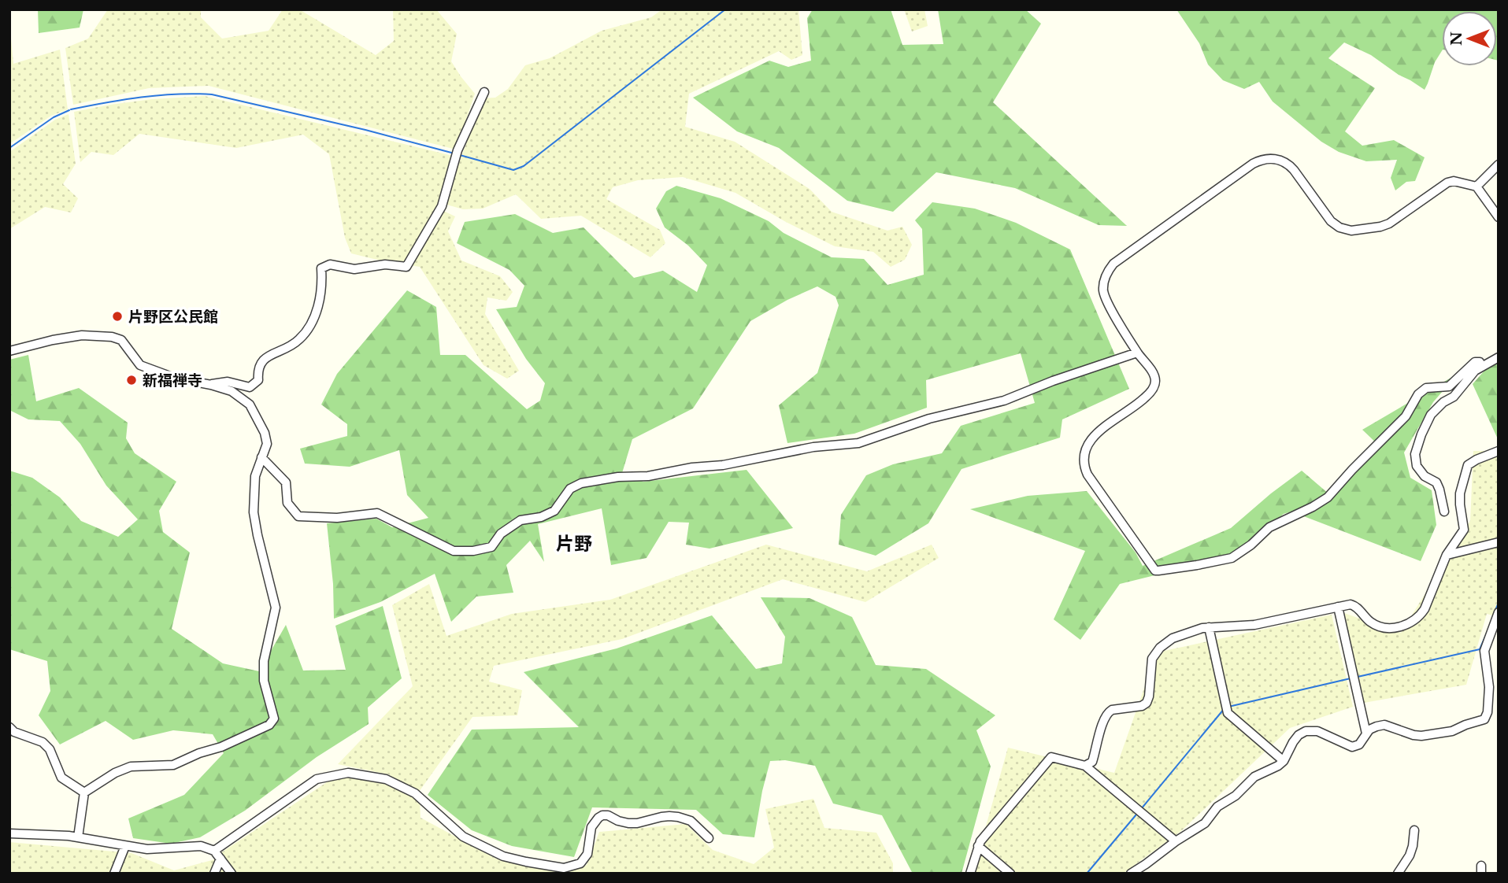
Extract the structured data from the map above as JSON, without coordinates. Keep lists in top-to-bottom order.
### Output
{
  "districts": ["片野"],
  "places": ["片野区公民館", "新福禅寺"],
  "north": "left"
}
